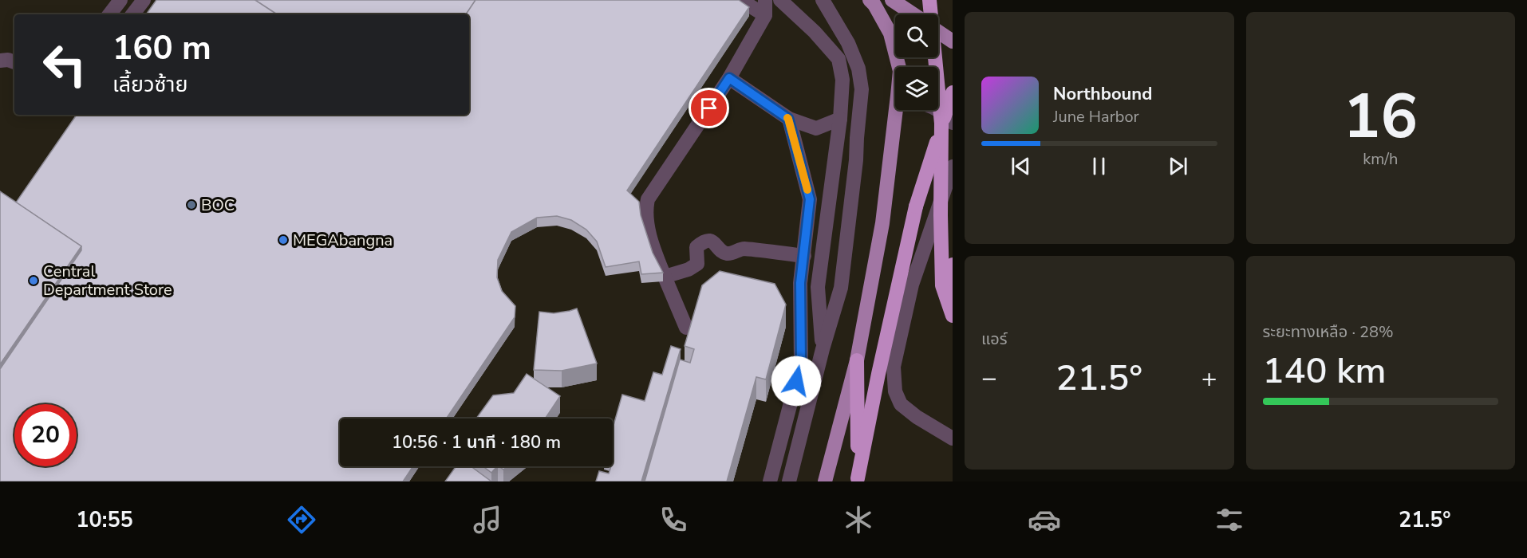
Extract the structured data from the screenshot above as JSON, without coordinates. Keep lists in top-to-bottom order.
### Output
{
  "places": ["BOC", "MEGAbangna", "Central Department Store"],
  "page": {
    "tile": [
      ["16", "km/h"],
      "แอร์",
      ["ระยะทางเหลือ · 28%", "140 km"]
    ],
    "turn": ["160 m", "เลี้ยวซ้าย"],
    "song": ["Northbound", "June Harbor"],
    "heat": ["−", "21.5°", "+"],
    "limit": "20",
    "trip": "10:56 · 1 นาที · 180 m",
    "tabs": ["10:55", "21.5°"]
  }
}
